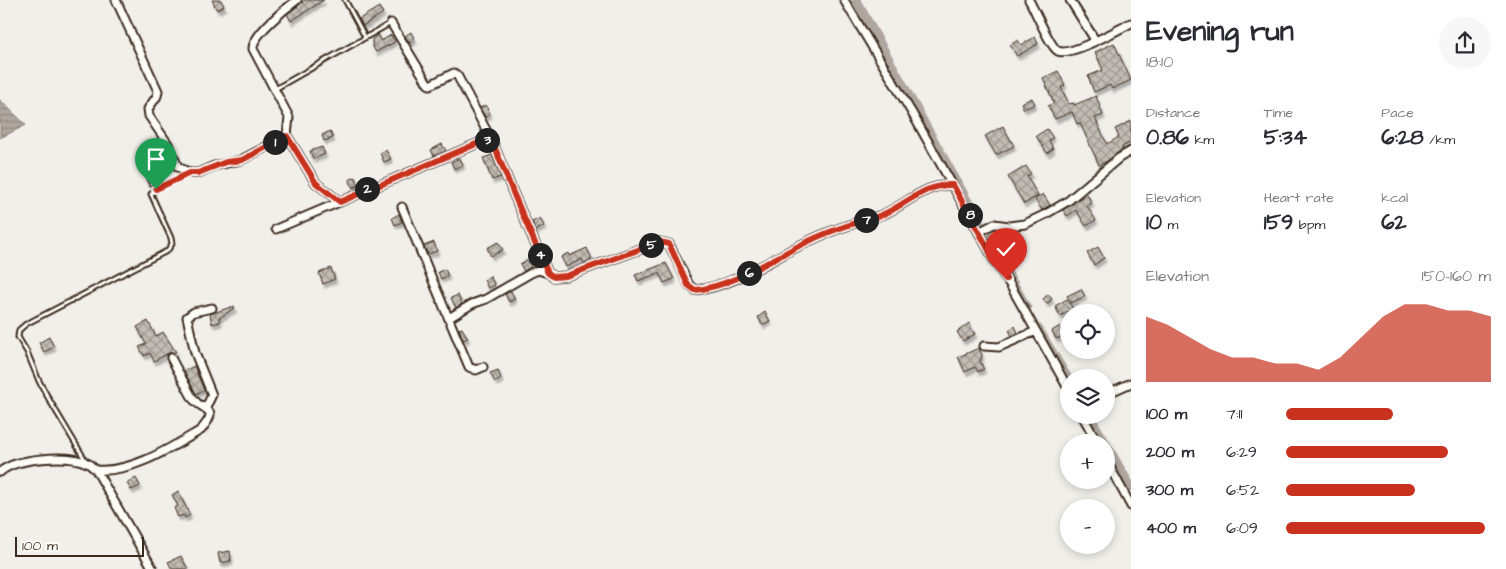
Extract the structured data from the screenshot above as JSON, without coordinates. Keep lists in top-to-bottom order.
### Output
{
  "scale_bar": "100 m",
  "page": {
    "heading": ["Evening run", "18:10"],
    "stats": [
      ["Distance", "0.86 km"],
      ["Time", "5:34"],
      ["Pace", "6:28 /km"],
      ["Elevation", "10 m"],
      ["Heart rate", "159 bpm"],
      ["kcal", "62"]
    ],
    "pins": [
      "3",
      "1",
      "2",
      "8",
      "7",
      "5",
      "4",
      "6"
    ],
    "chart": ["Elevation", "150–160 m"],
    "map_buttons": ["+", "−"],
    "list": [
      {
        "name": "100 m",
        "note": "7:11"
      },
      {
        "name": "200 m",
        "note": "6:29"
      },
      {
        "name": "300 m",
        "note": "6:52"
      },
      {
        "name": "400 m",
        "note": "6:09"
      }
    ],
    "scale": "100 m"
  }
}
